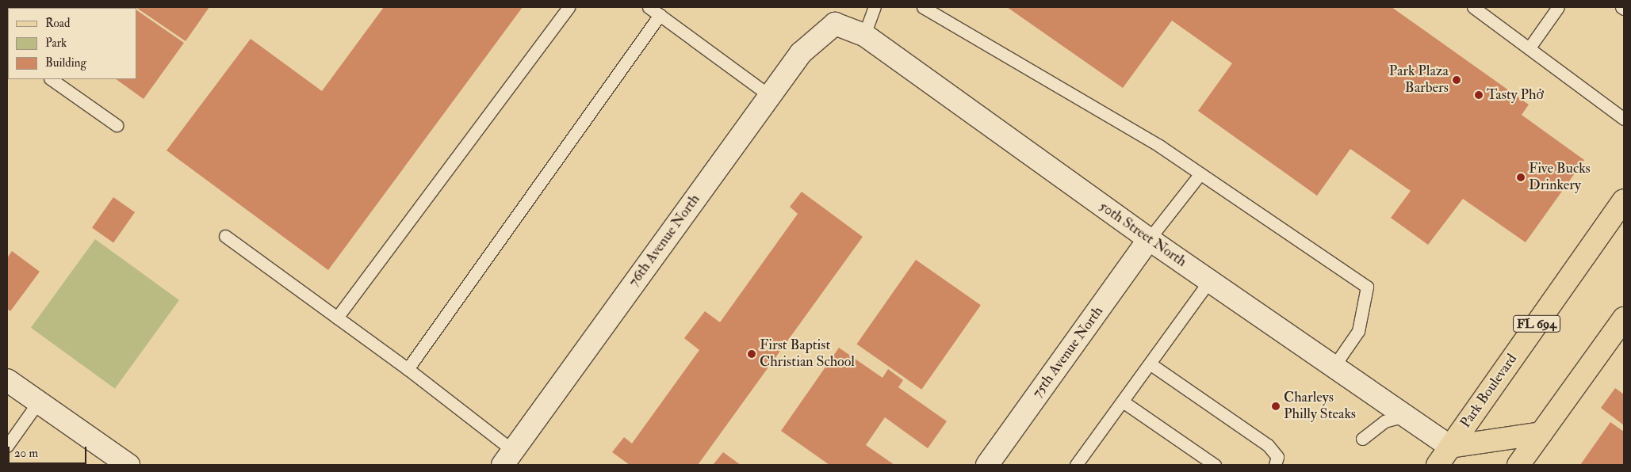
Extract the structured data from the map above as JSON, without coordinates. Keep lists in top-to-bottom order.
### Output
{
  "streets": {
    "main road": ["FL 694", "Park Boulevard"],
    "street": ["50th Street North", "76th Avenue North", "75th Avenue North"]
  },
  "crossings": [
    ["50th Street North", "76th Avenue North"],
    ["50th Street North", "75th Avenue North"],
    ["50th Street North", "Park Boulevard"]
  ],
  "places": [
    "Park Plaza Barbers",
    "Tasty Phở",
    "Five Bucks Drinkery",
    "First Baptist Christian School",
    "Charleys Philly Steaks"
  ],
  "legend": ["Road", "Park", "Building"],
  "scale_bar": "20 m"
}
